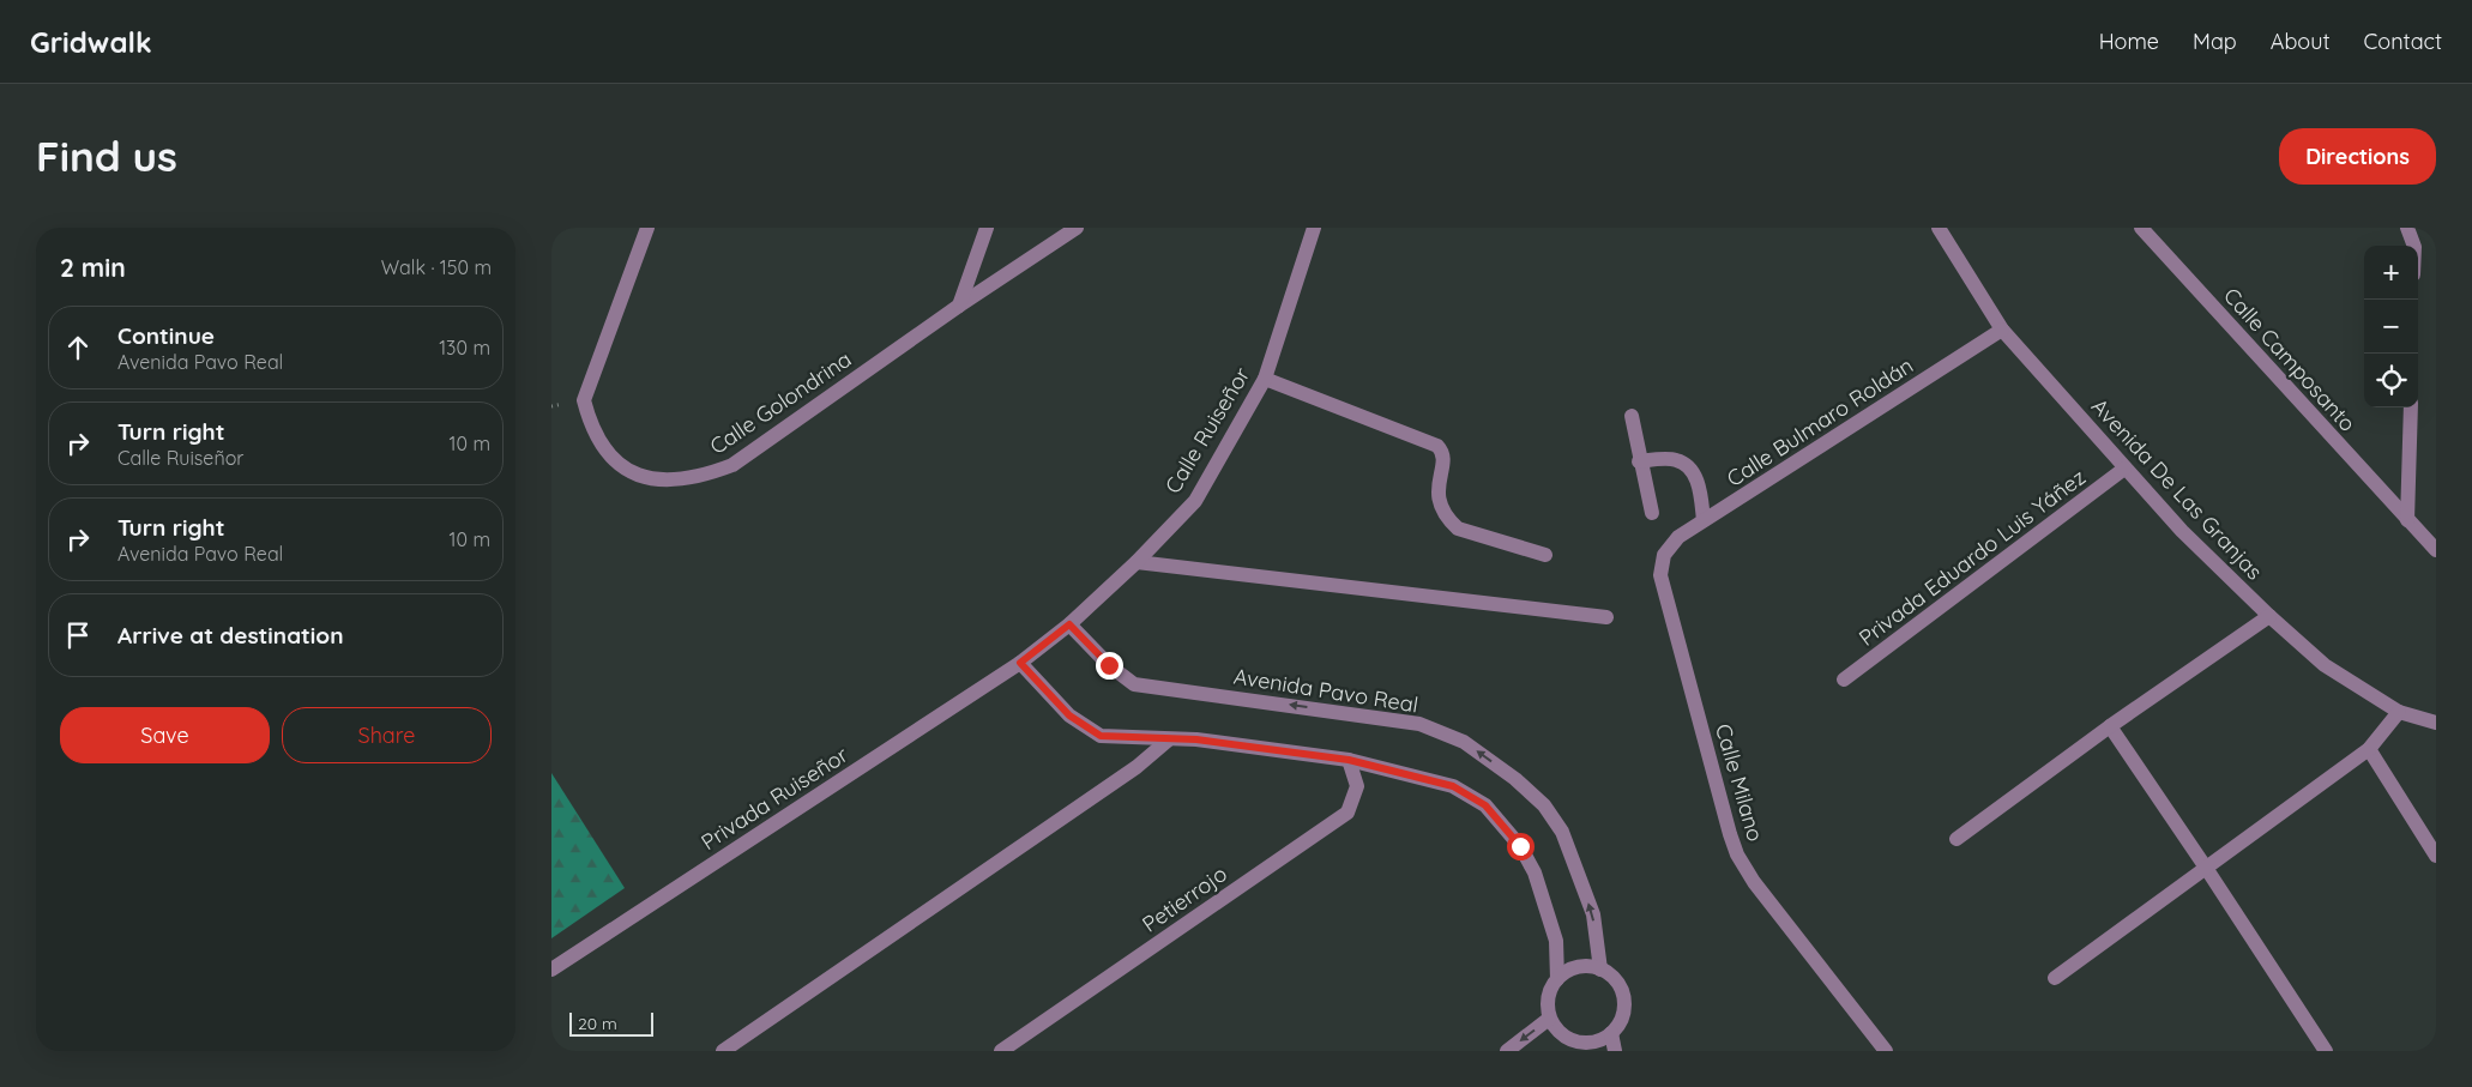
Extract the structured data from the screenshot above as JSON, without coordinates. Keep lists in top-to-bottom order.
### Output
{
  "streets": {
    "street": [
      "Calle Camposanto",
      "Calle Golondrina",
      "Calle Bulmaro Roldán",
      "Calle Ruiseñor",
      "Avenida De Las Granjas",
      "Privada Eduardo Luis Yáñez",
      "Avenida Pavo Real",
      "Calle Milano",
      "Privada Ruiseñor",
      "Petierrojo"
    ]
  },
  "crossings": [
    ["Calle Bulmaro Roldán", "Avenida De Las Granjas"],
    ["Calle Bulmaro Roldán", "Calle Milano"],
    ["Calle Ruiseñor", "Avenida Pavo Real"],
    ["Calle Ruiseñor", "Privada Ruiseñor"],
    ["Avenida De Las Granjas", "Privada Eduardo Luis Yáñez"]
  ],
  "one_way": ["Avenida Pavo Real"],
  "scale_bar": "20 m",
  "page": {
    "header": "Gridwalk",
    "nav": [
      "Home",
      "Map",
      "About",
      "Contact"
    ],
    "buttons": [
      "Directions",
      ["Save", "Share"]
    ],
    "title": "Find us",
    "heading": ["2 min", "Walk · 150 m"],
    "map_buttons": ["+", "−"],
    "list": [
      ["Continue", "Avenida Pavo Real", "130 m"],
      ["Turn right", "Calle Ruiseñor", "10 m"],
      ["Turn right", "Avenida Pavo Real", "10 m"],
      "Arrive at destination"
    ],
    "scale": "20 m"
  }
}
